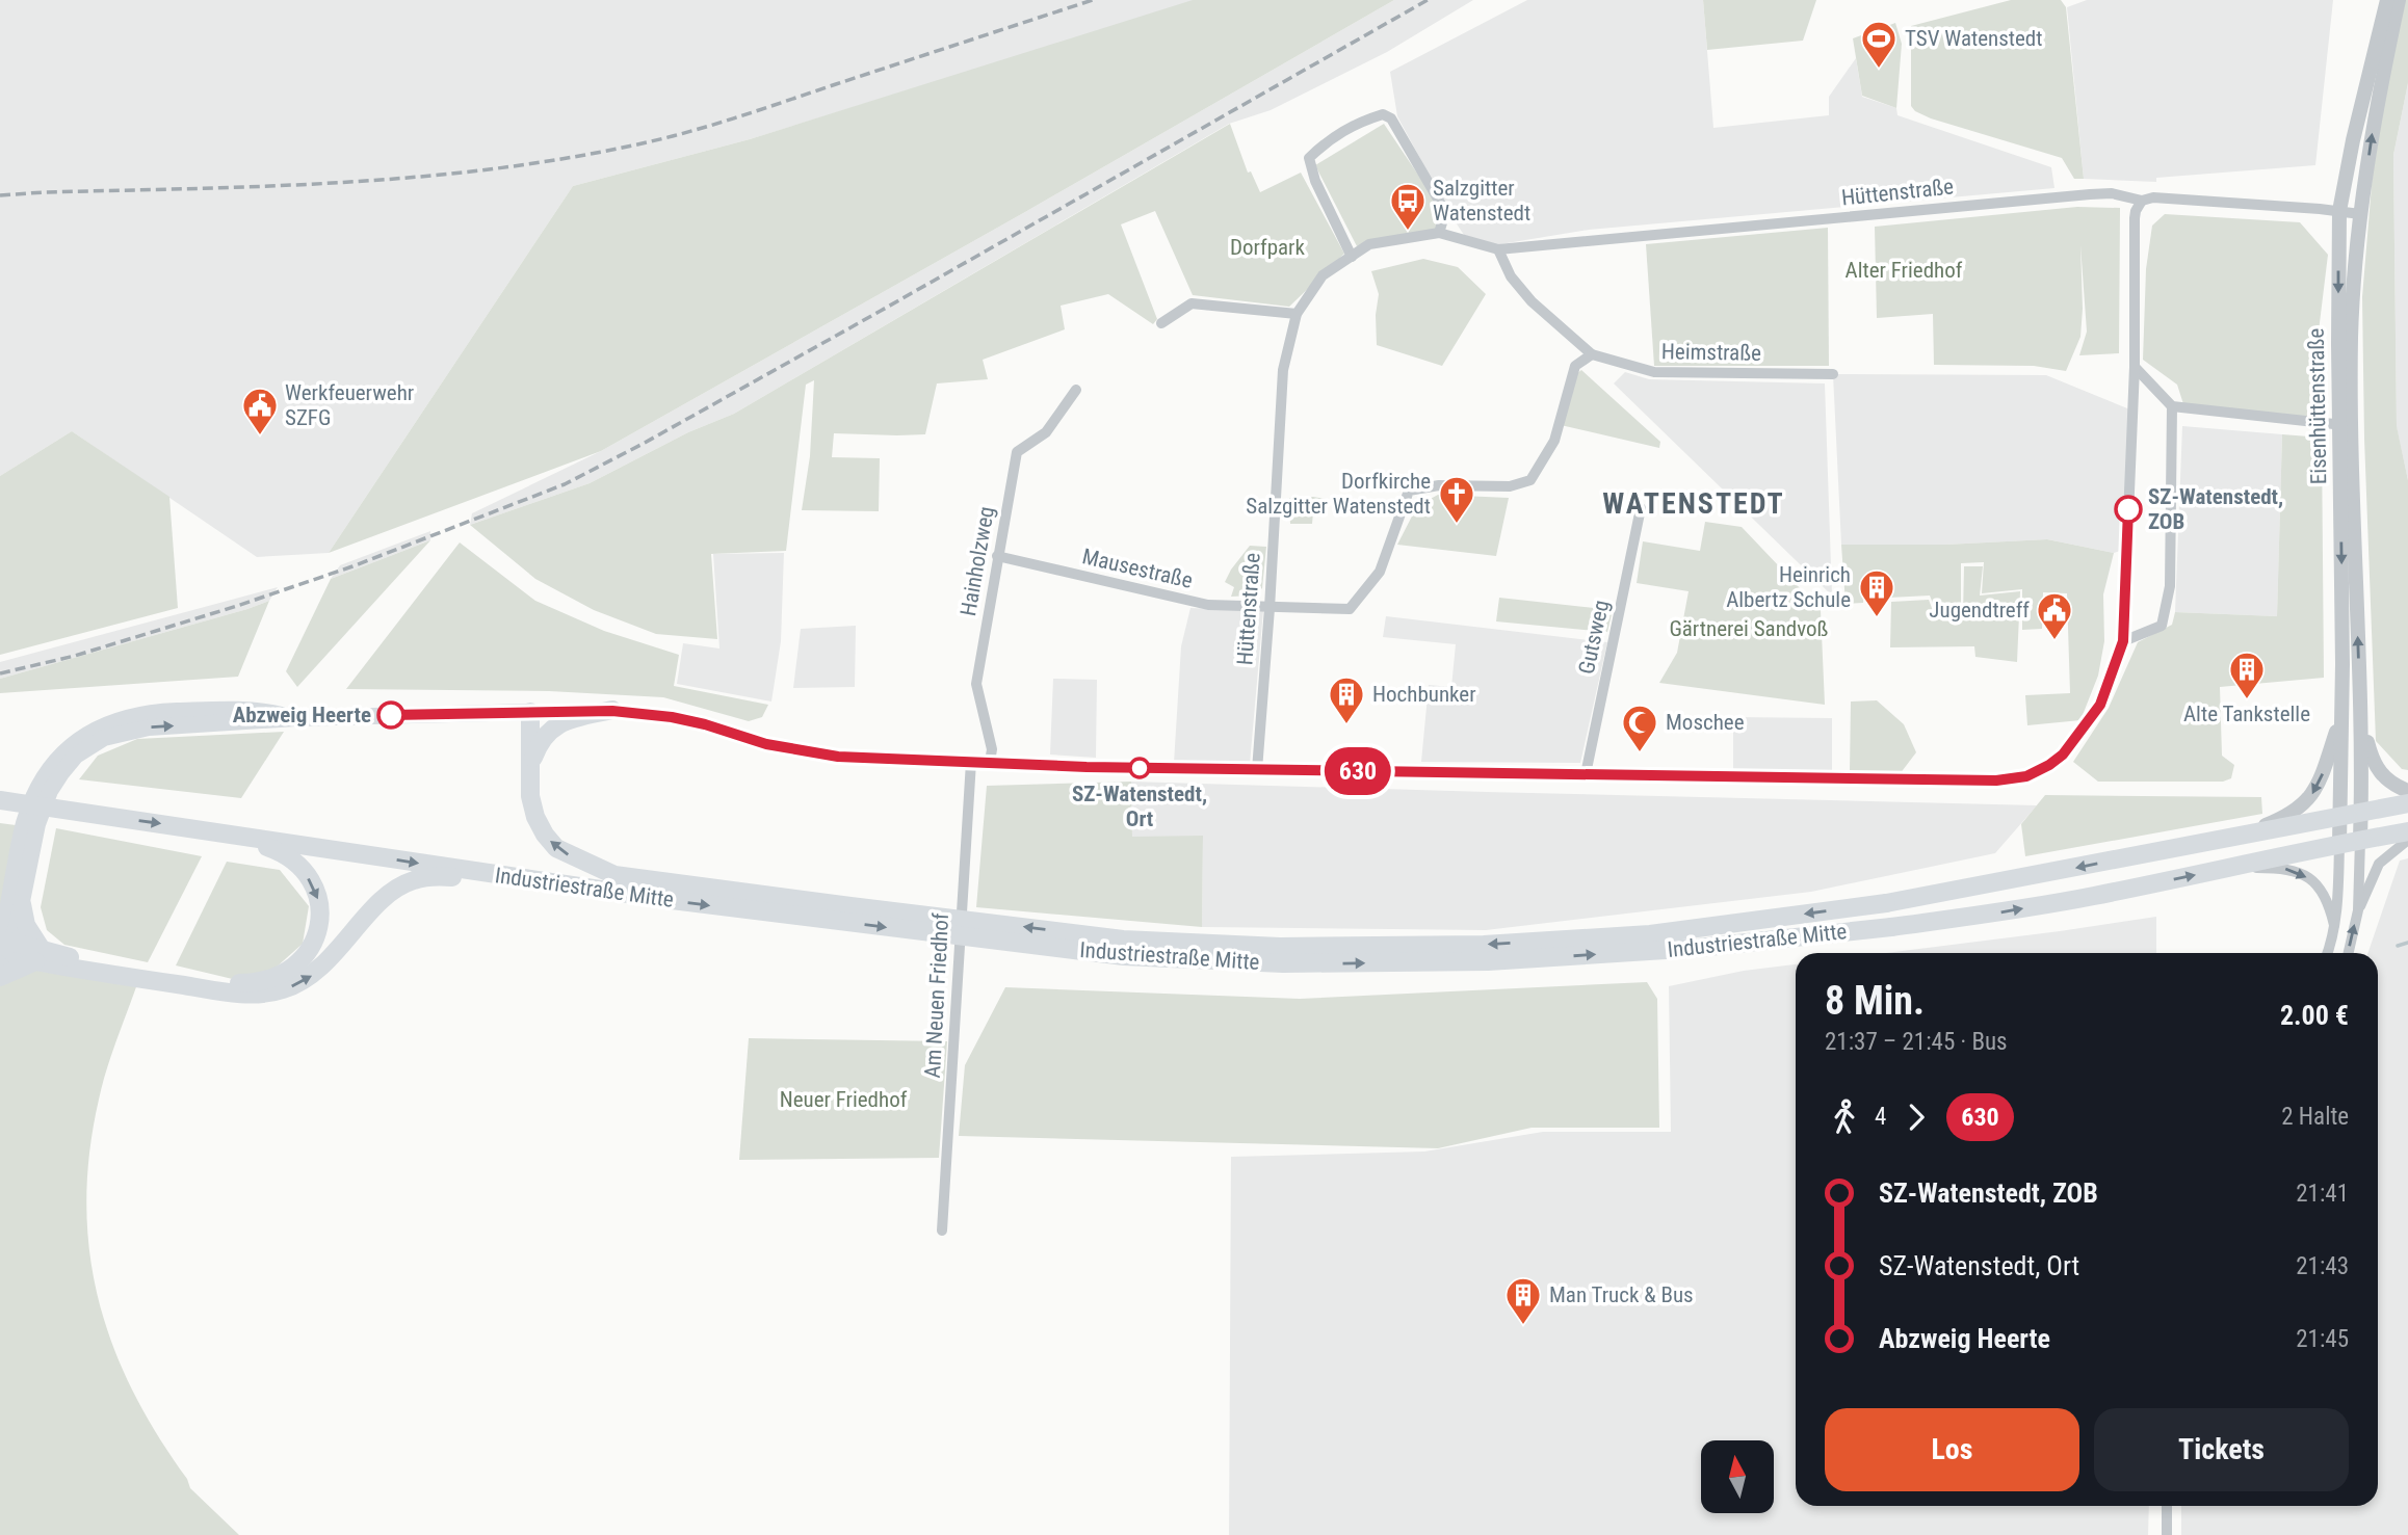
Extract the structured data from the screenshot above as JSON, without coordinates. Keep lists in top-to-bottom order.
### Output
{
  "streets": {
    "main road": ["Industriestraße Mitte"],
    "street": [
      "Hüttenstraße",
      "Heimstraße",
      "Eisenhüttenstraße",
      "Hainholzweg",
      "Mausestraße",
      "Gutsweg",
      "Am Neuen Friedhof"
    ]
  },
  "crossings": [
    ["Hüttenstraße", "Eisenhüttenstraße"],
    ["Hüttenstraße", "Mausestraße"],
    ["Heimstraße", "Mausestraße"],
    ["Eisenhüttenstraße", "Industriestraße Mitte"],
    ["Hainholzweg", "Mausestraße"]
  ],
  "districts": ["WATENSTEDT"],
  "parks": [
    "Dorfpark",
    "Alter Friedhof",
    "Gärtnerei Sandvoß",
    "Neuer Friedhof"
  ],
  "places": {
    "sports": ["TSV Watenstedt"],
    "bus stop": ["Salzgitter Watenstedt"],
    "public building": ["Werkfeuerwehr SZFG", "Jugendtreff"],
    "other": ["SZ-Watenstedt, ZOB", "Abzweig Heerte", "SZ-Watenstedt, Ort"],
    "church": ["Dorfkirche Salzgitter Watenstedt"],
    "building": [
      "Heinrich Albertz Schule",
      "Alte Tankstelle",
      "Hochbunker",
      "Man Truck & Bus"
    ],
    "mosque": ["Moschee"]
  },
  "lines": ["bus line 630"],
  "north": "top",
  "page": {
    "on_map": "630",
    "heading": ["8 Min.", "21:37 – 21:45 · Bus", "2.00 €"],
    "legs": ["4", "630", "2 Halte"],
    "list": [
      {
        "name": "SZ-Watenstedt, ZOB",
        "value": "21:41"
      },
      {
        "name": "SZ-Watenstedt, Ort",
        "value": "21:43"
      },
      {
        "name": "Abzweig Heerte",
        "value": "21:45"
      }
    ],
    "buttons": ["Los", "Tickets"]
  }
}
